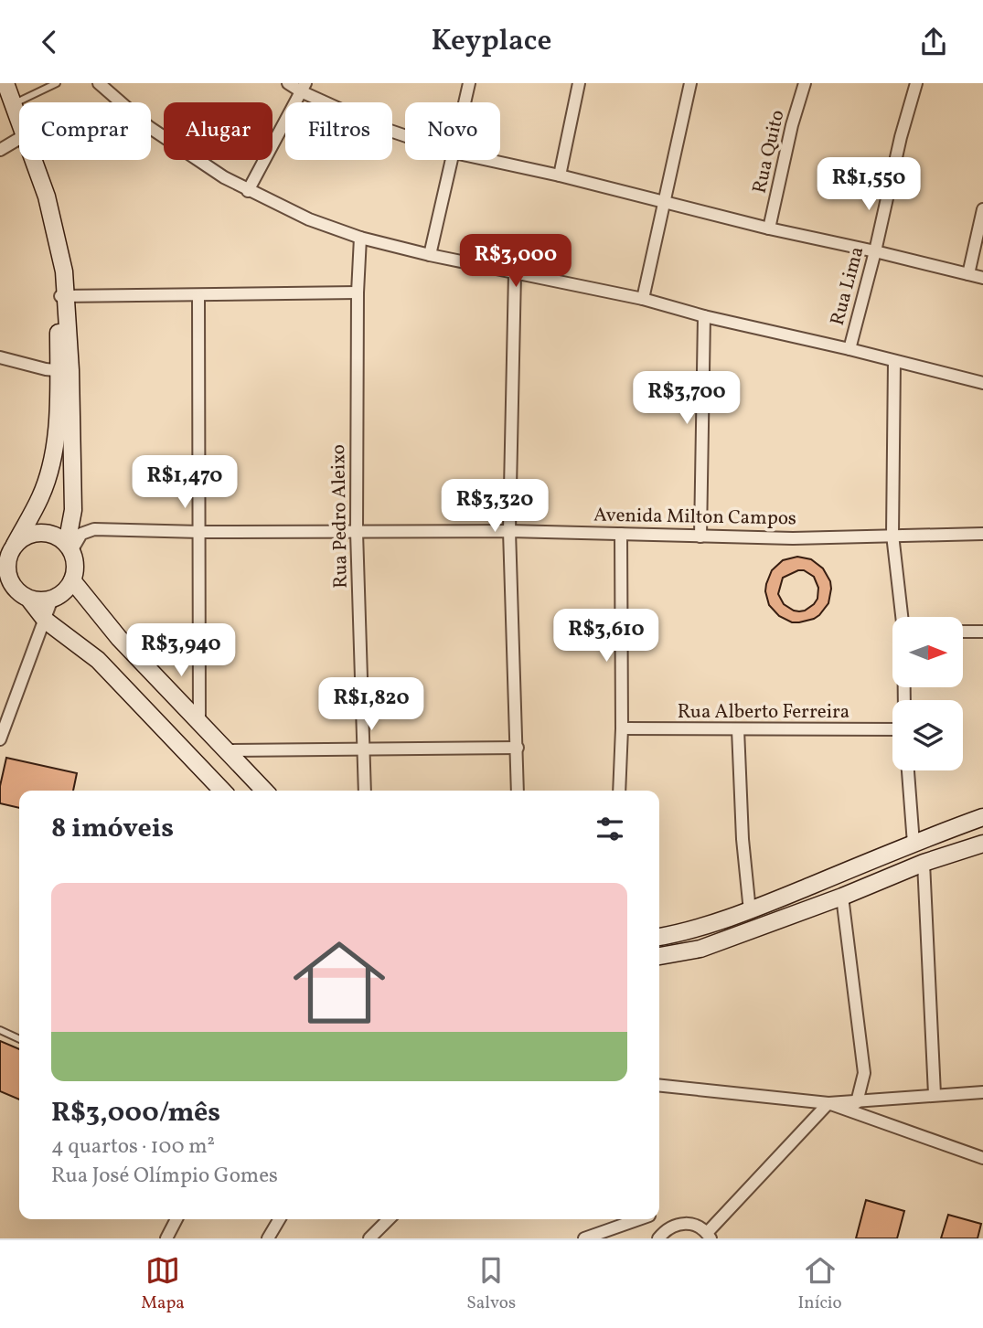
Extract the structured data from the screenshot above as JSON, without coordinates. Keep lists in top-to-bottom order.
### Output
{
  "streets": {
    "street": [
      "Rua Quito",
      "Rua Lima",
      "Rua Pedro Aleixo",
      "Avenida Milton Campos",
      "Rua Alberto Ferreira"
    ]
  },
  "crossings": [
    ["Rua Pedro Aleixo", "Avenida Milton Campos"]
  ],
  "north": "right",
  "page": {
    "header": "Keyplace",
    "chip": [
      "Comprar",
      "Alugar",
      "Filtros",
      "Novo"
    ],
    "price": [
      "R$1,550",
      "R$3,000",
      "R$3,700",
      "R$1,470",
      "R$3,320",
      "R$3,610",
      "R$3,940",
      "R$1,820"
    ],
    "heading": "8 imóveis",
    "list": [
      {
        "name": "R$3,000/mês",
        "note": "4 quartos · 100 m² · Rua José Olímpio Gomes"
      }
    ],
    "tabs": ["Mapa", "Salvos", "Início"]
  }
}
